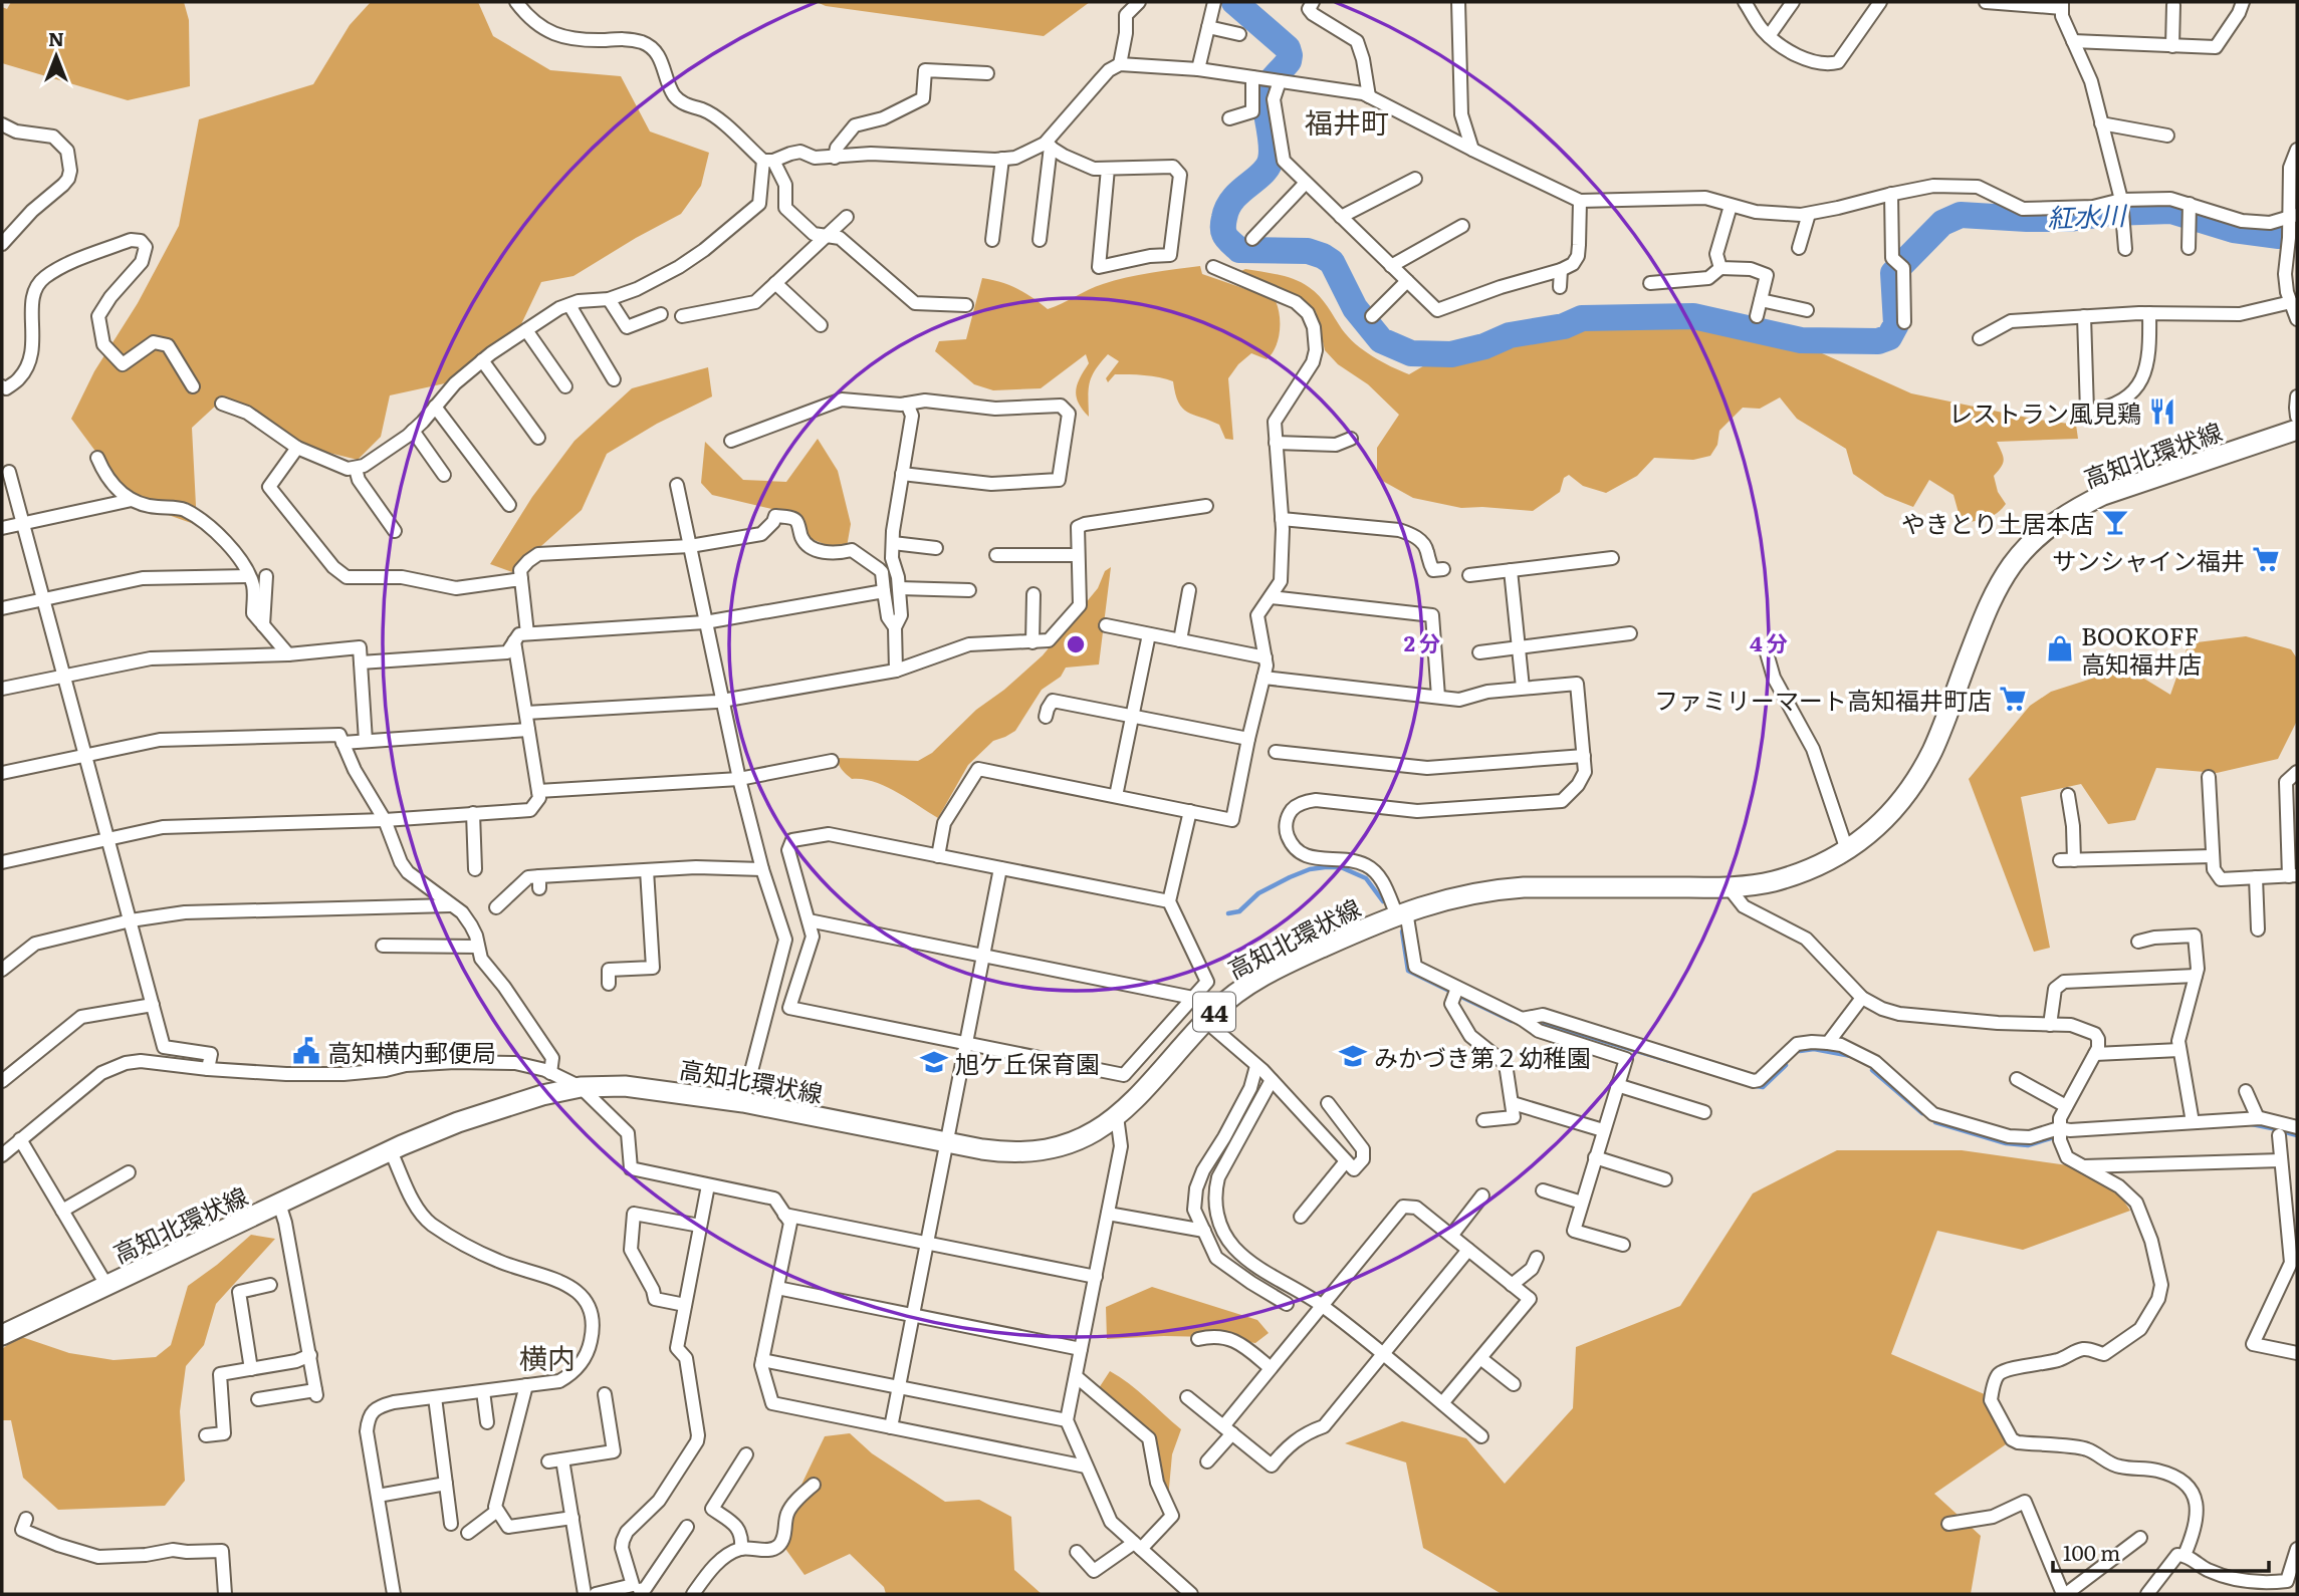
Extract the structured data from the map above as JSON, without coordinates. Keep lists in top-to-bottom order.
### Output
{
  "streets": {
    "main road": ["高知北環状線", "44"]
  },
  "districts": ["福井町", "横内"],
  "water": ["紅水川"],
  "places": {
    "restaurant": ["レストラン風見鶏"],
    "bar": ["やきとり土居本店"],
    "supermarket": ["サンシャイン福井", "ファミリーマート高知福井町店"],
    "shop": ["BOOKOFF 高知福井店"],
    "public building": ["高知横内郵便局"],
    "school or university": ["みかづき第２幼稚園", "旭ケ丘保育園"]
  },
  "scale_bar": "100 m",
  "north": "top",
  "rings": ["2 分", "4 分"]
}
